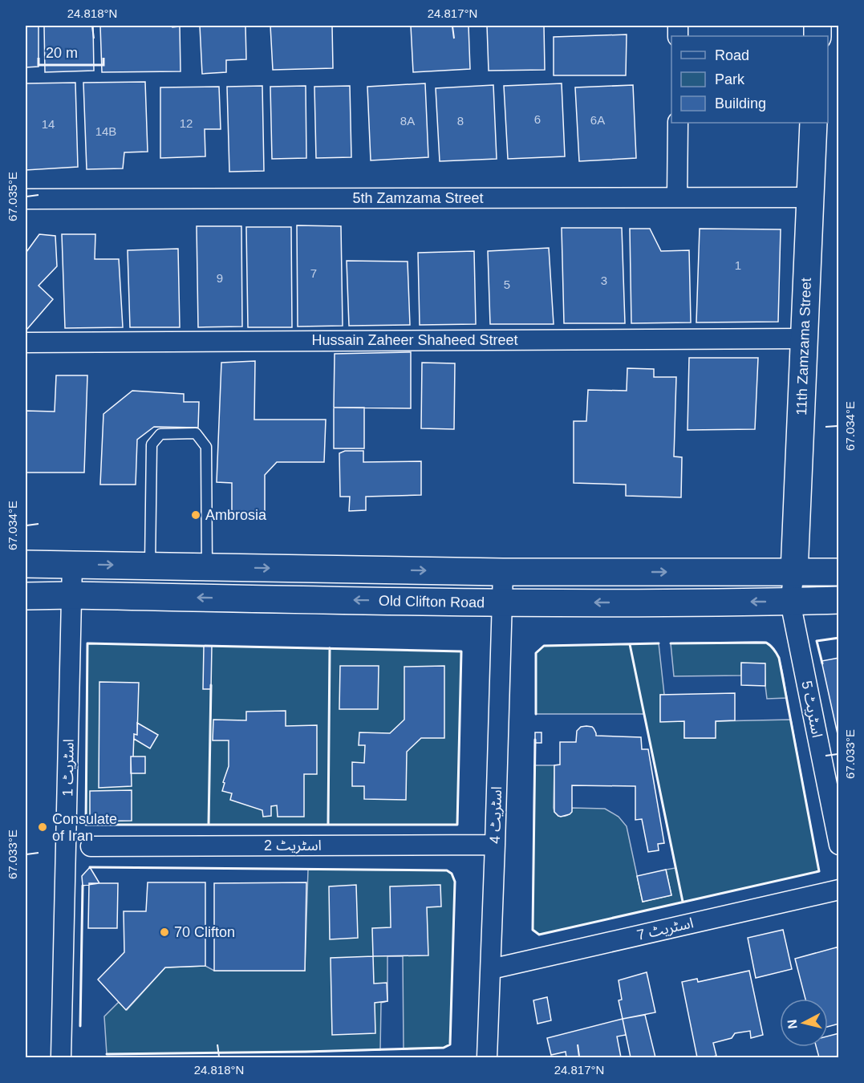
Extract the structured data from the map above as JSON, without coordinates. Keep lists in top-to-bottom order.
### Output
{
  "streets": {
    "street": [
      "5th Zamzama Street",
      "Hussain Zaheer Shaheed Street",
      "11th Zamzama Street",
      "Old Clifton Road",
      "اسٹریٹ 5",
      "اسٹریٹ 1",
      "اسٹریٹ 4",
      "اسٹریٹ 2",
      "اسٹریٹ 7"
    ]
  },
  "crossings": [
    ["5th Zamzama Street", "11th Zamzama Street"],
    ["Hussain Zaheer Shaheed Street", "11th Zamzama Street"],
    ["11th Zamzama Street", "اسٹریٹ 5"],
    ["Old Clifton Road", "اسٹریٹ 5"],
    ["Old Clifton Road", "اسٹریٹ 1"],
    ["Old Clifton Road", "اسٹریٹ 4"],
    ["اسٹریٹ 4", "اسٹریٹ 2"],
    ["اسٹریٹ 4", "اسٹریٹ 7"]
  ],
  "places": ["Ambrosia", "Consulate of Iran", "70 Clifton"],
  "house_numbers": [
    "6",
    "6A",
    "8A",
    "8",
    "12",
    "14",
    "14B",
    "1",
    "7",
    "9",
    "3",
    "5"
  ],
  "legend": ["Road", "Park", "Building"],
  "scale_bar": "20 m",
  "north": "left",
  "coordinates": [
    "24.818°N",
    "24.817°N",
    "67.035°E",
    "67.034°E",
    "67.033°E"
  ]
}
